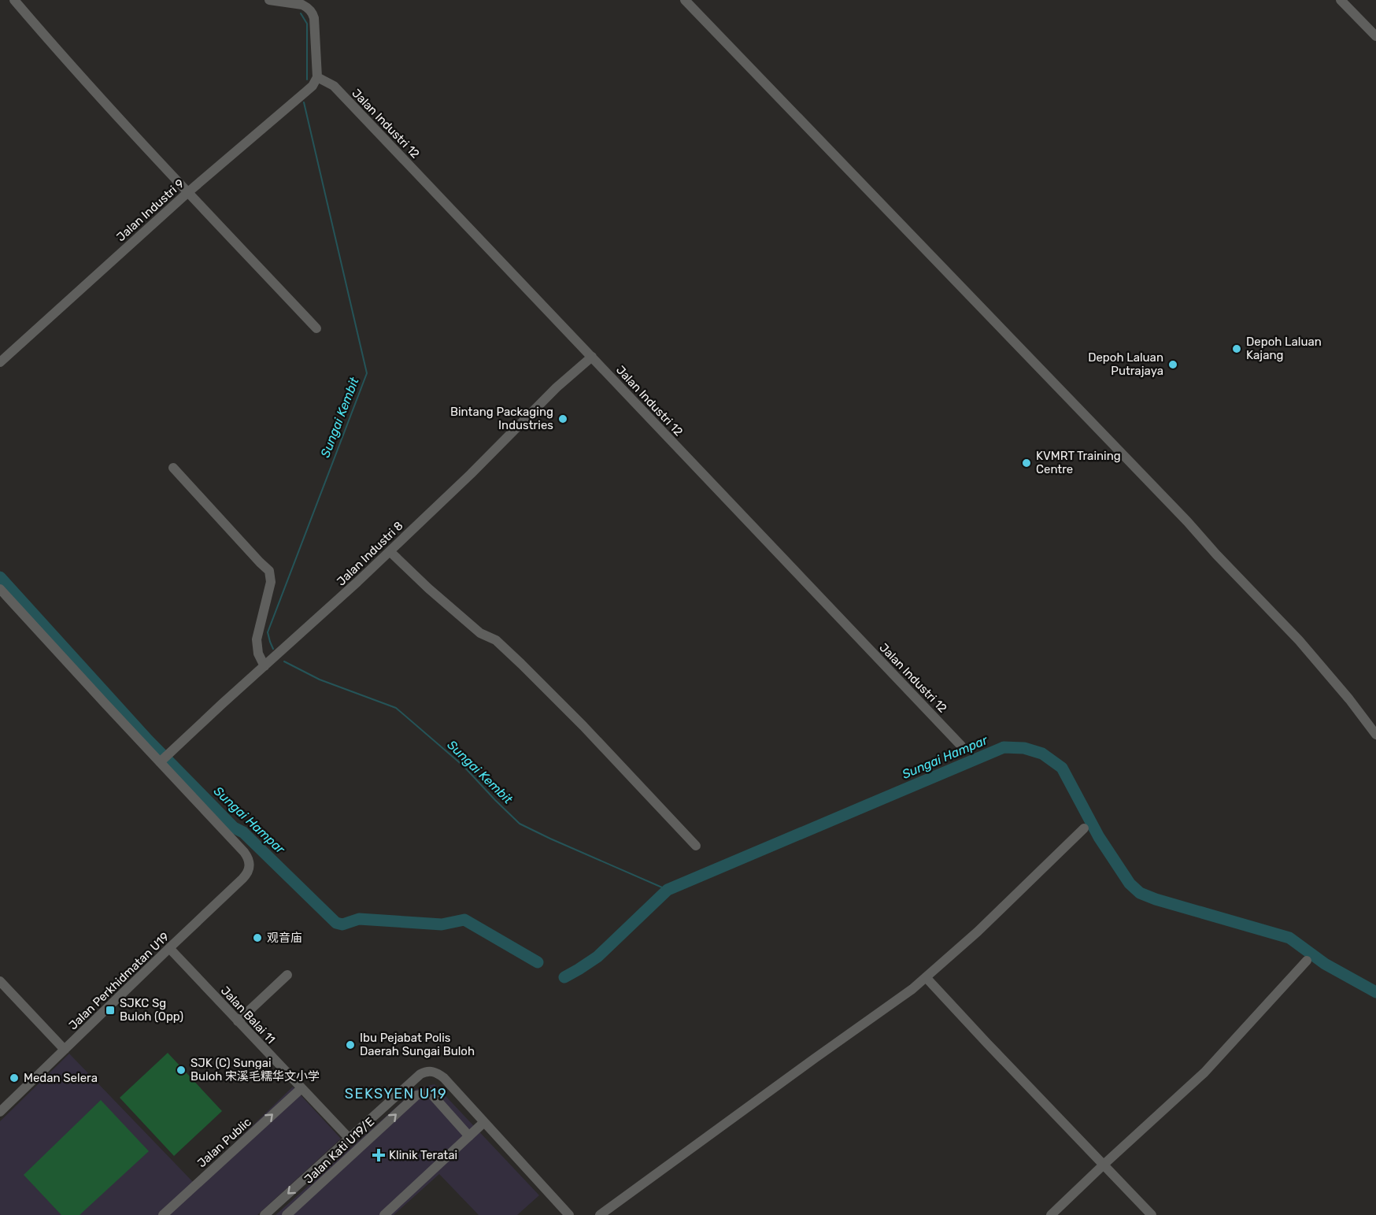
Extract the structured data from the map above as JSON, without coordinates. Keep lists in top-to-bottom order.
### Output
{
  "streets": {
    "street": [
      "Jalan Industri 12",
      "Jalan Industri 9",
      "Jalan Industri 8",
      "Jalan Perkhidmatan U19",
      "Jalan Balai 11",
      "Jalan Public",
      "Jalan Kati U19/E"
    ]
  },
  "crossings": [
    ["Jalan Industri 12", "Jalan Industri 9"],
    ["Jalan Industri 12", "Jalan Industri 8"],
    ["Jalan Industri 8", "Jalan Perkhidmatan U19"],
    ["Jalan Perkhidmatan U19", "Jalan Balai 11"],
    ["Jalan Balai 11", "Jalan Public"]
  ],
  "districts": ["SEKSYEN U19"],
  "water": ["Sungai Kembit", "Sungai Hampar"],
  "places": {
    "other": [
      "Depoh Laluan Kajang",
      "Depoh Laluan Putrajaya",
      "Bintang Packaging Industries",
      "KVMRT Training Centre",
      "观音庙",
      "Ibu Pejabat Polis Daerah Sungai Buloh",
      "SJK (C) Sungai Buloh 宋溪毛糯华文小学",
      "Medan Selera"
    ],
    "transit": ["SJKC Sg Buloh (Opp)"],
    "health": ["Klinik Teratai"]
  }
}
